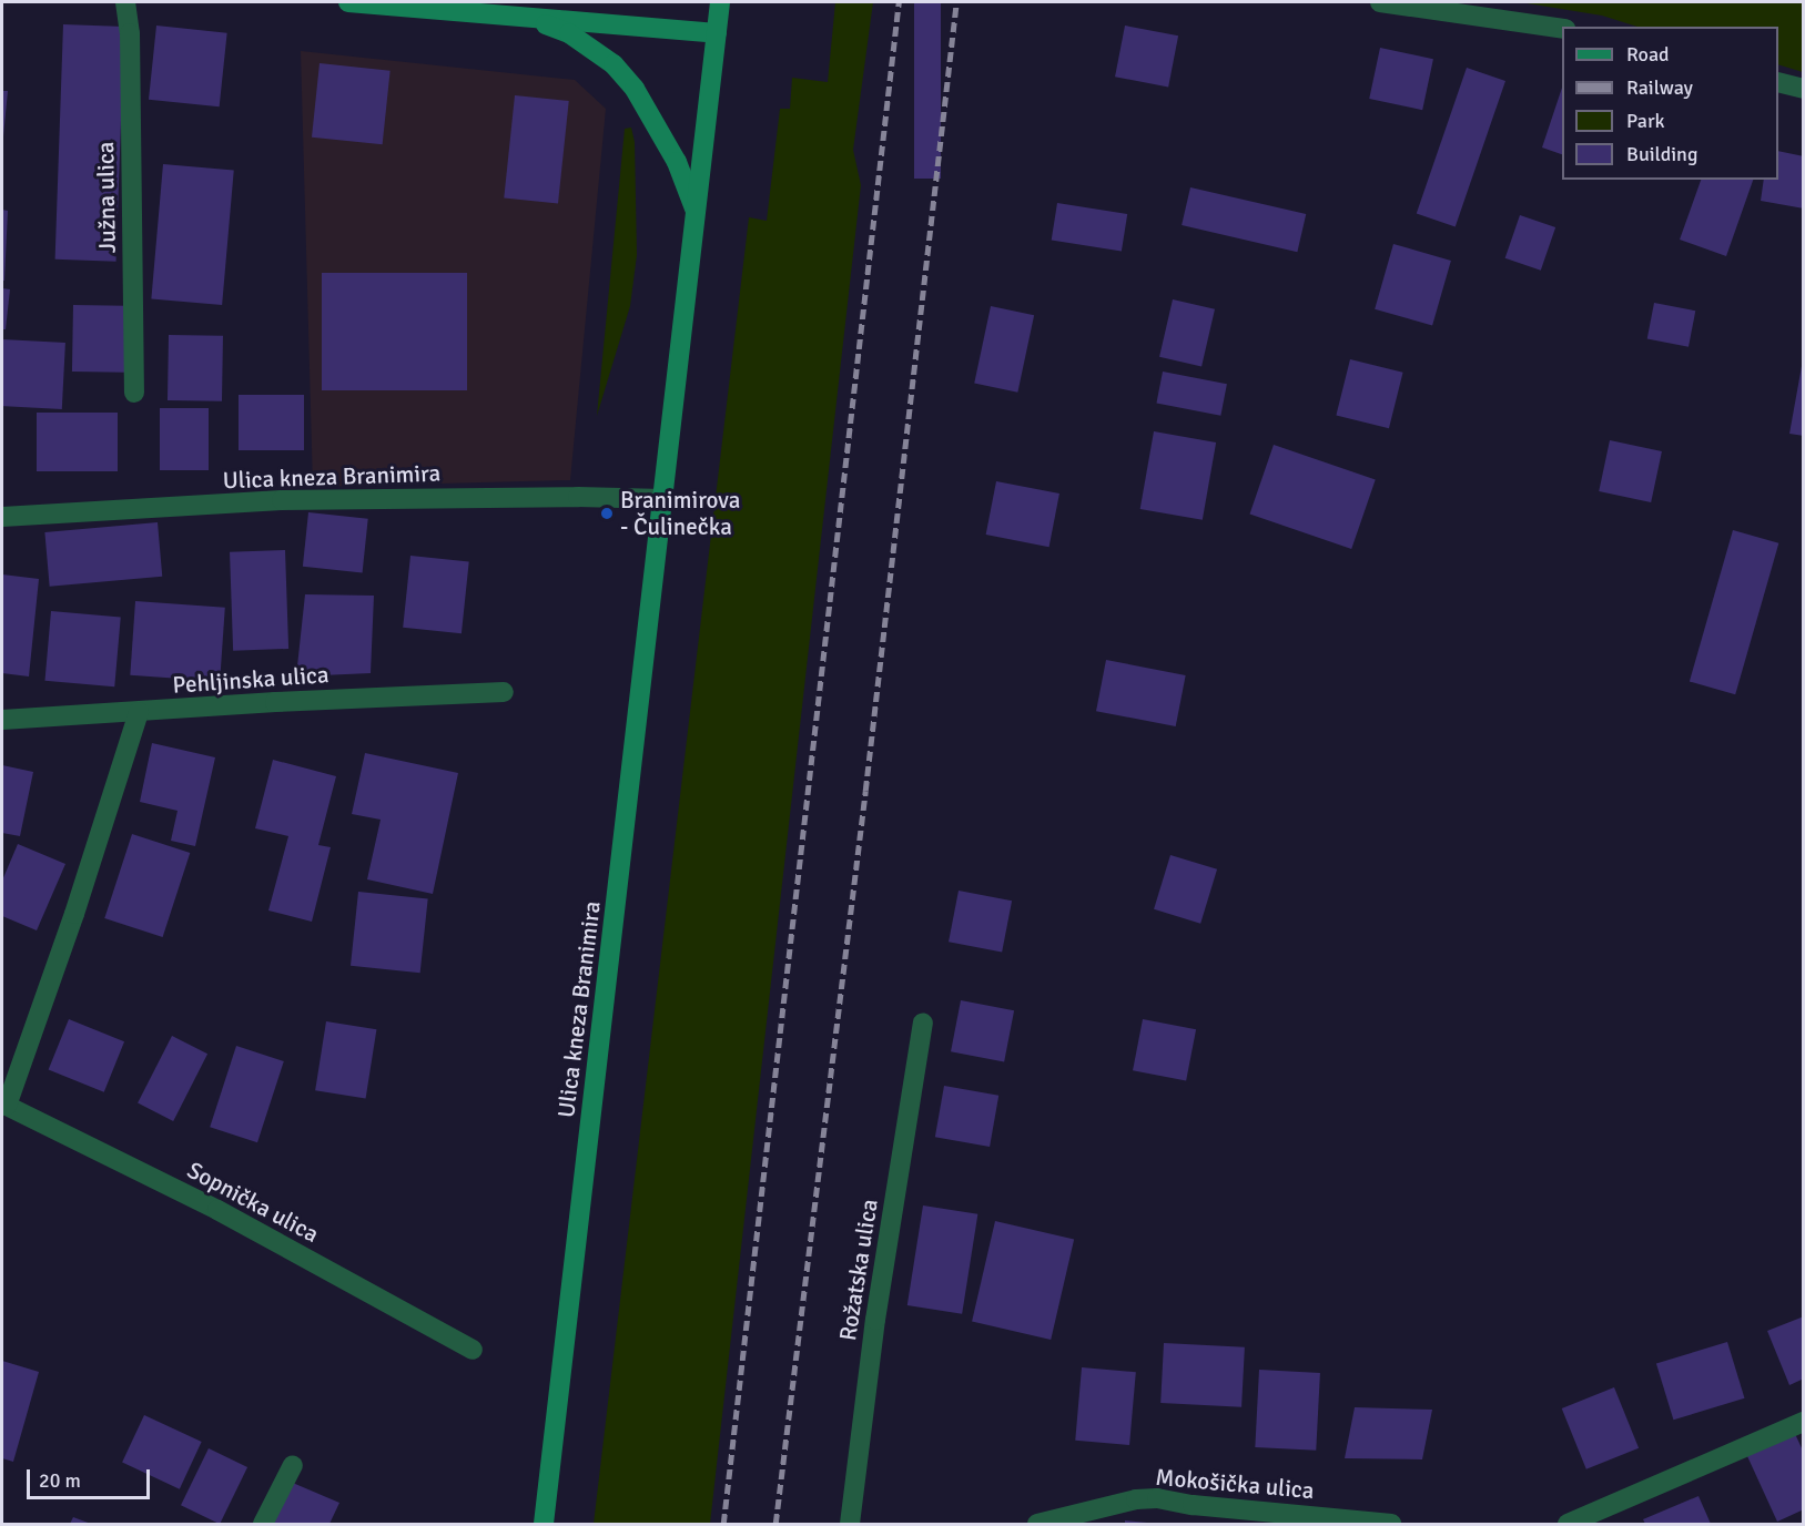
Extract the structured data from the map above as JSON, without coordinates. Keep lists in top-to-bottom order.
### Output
{
  "streets": {
    "main road": ["Ulica kneza Branimira"],
    "street": [
      "Južna ulica",
      "Pehljinska ulica",
      "Sopnička ulica",
      "Rožatska ulica",
      "Mokošička ulica"
    ]
  },
  "crossings": [
    ["Pehljinska ulica", "Sopnička ulica"]
  ],
  "places": ["Branimirova - Čulinečka"],
  "legend": [
    "Road",
    "Railway",
    "Park",
    "Building"
  ],
  "scale_bar": "20 m"
}
